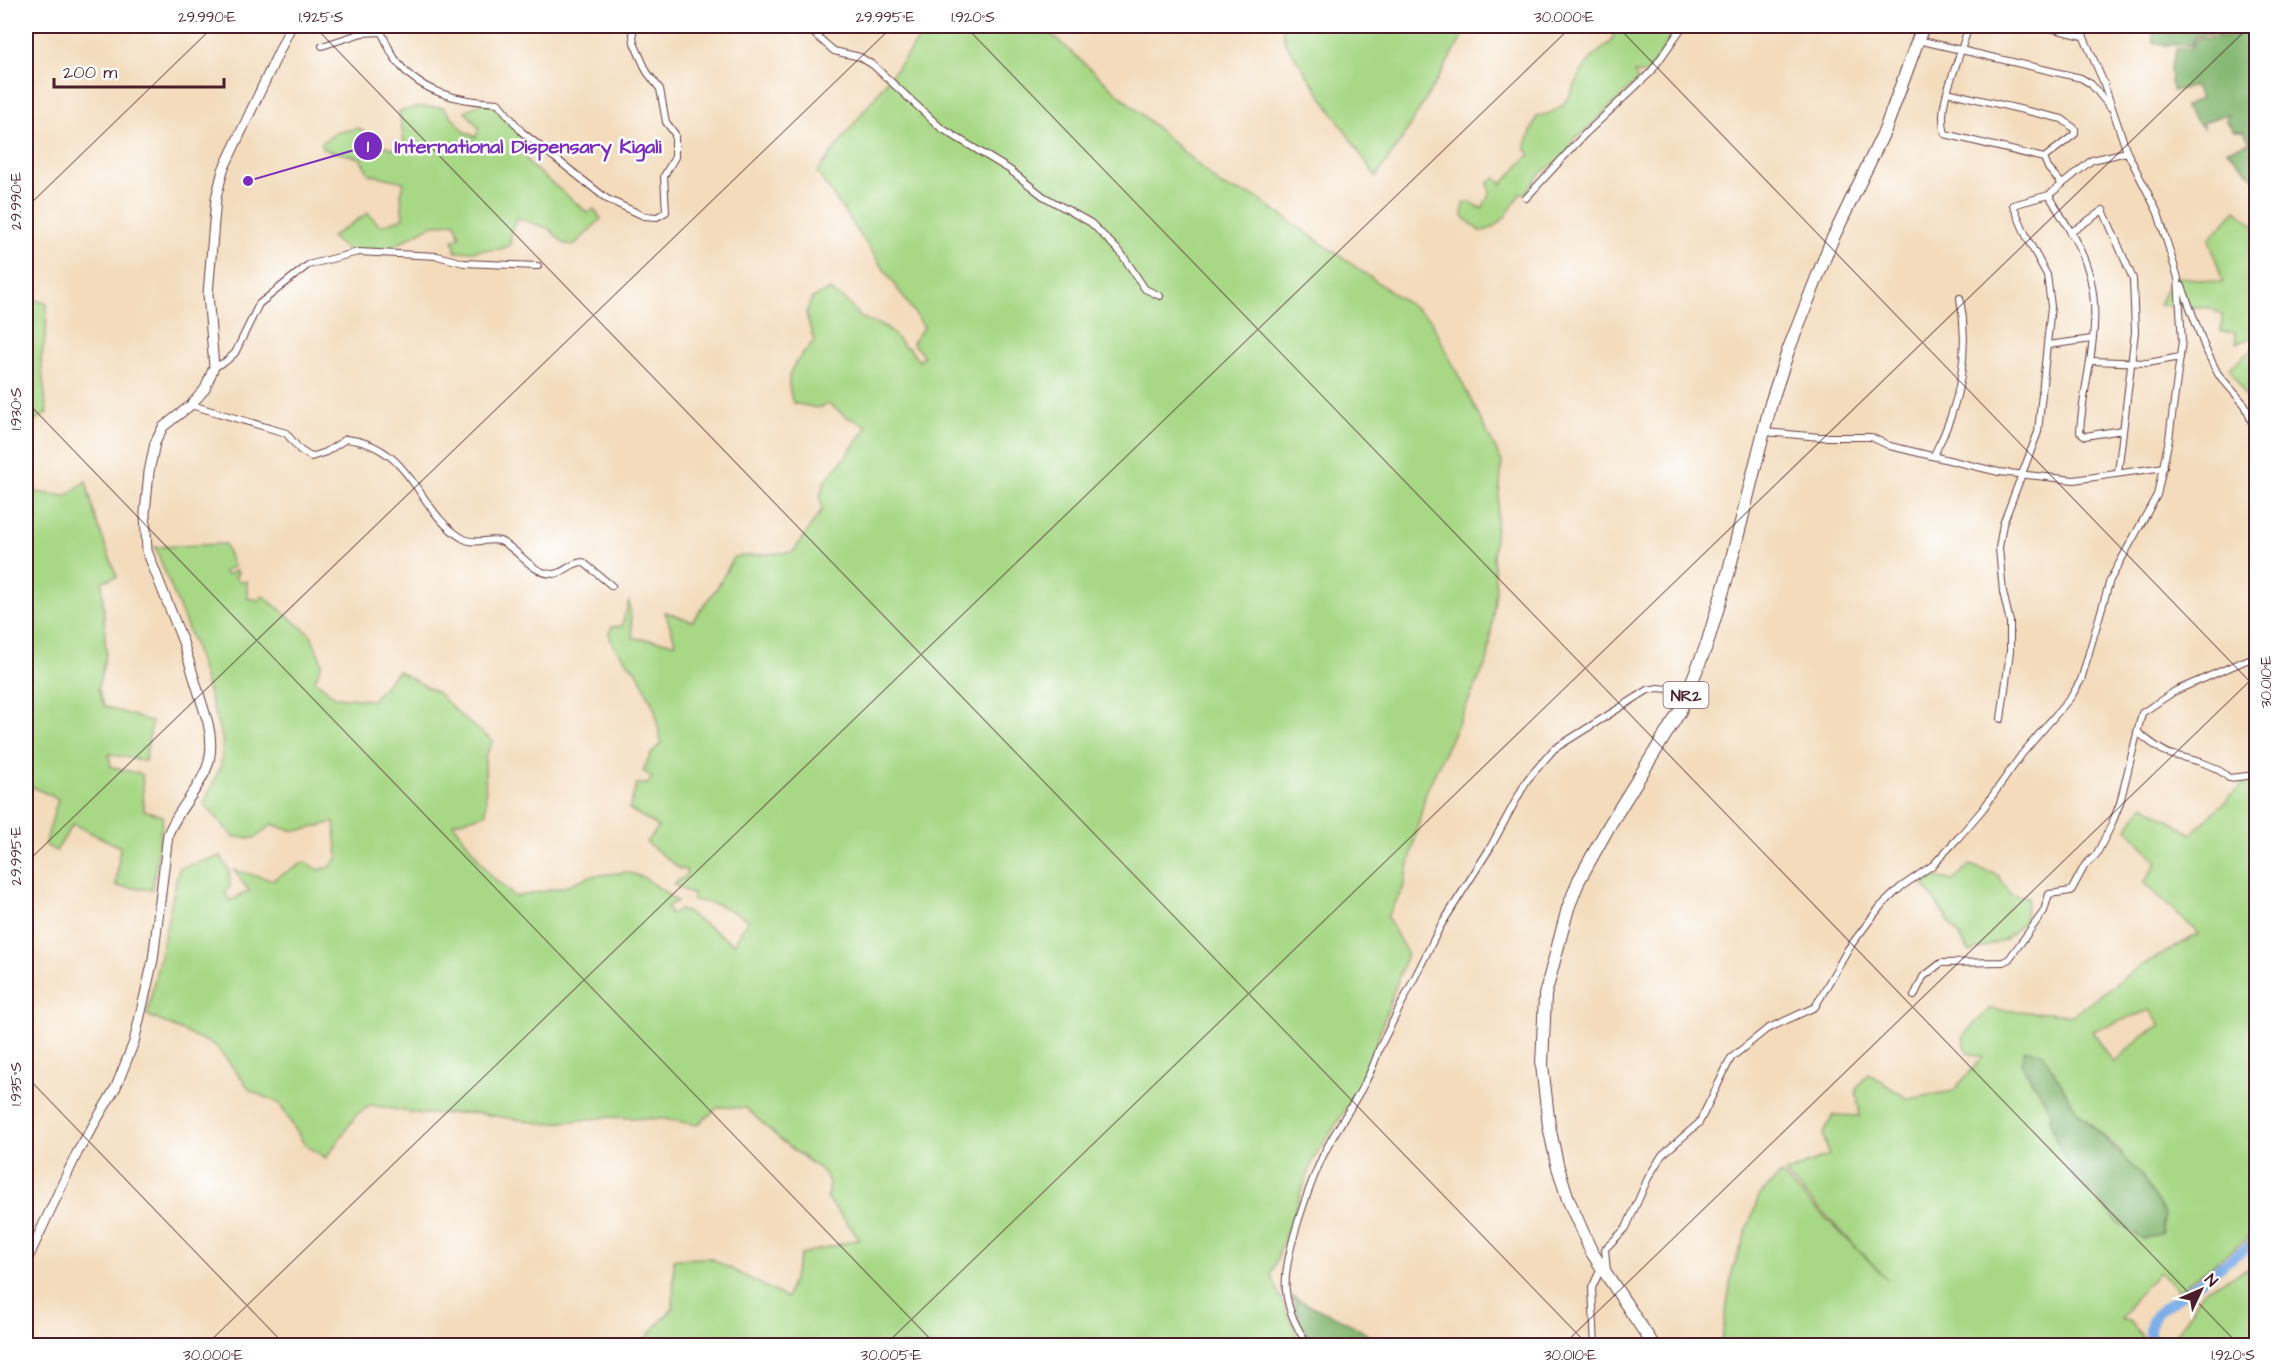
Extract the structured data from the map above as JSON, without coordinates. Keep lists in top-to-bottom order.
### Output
{
  "streets": {
    "highway": ["NR2"]
  },
  "places": ["International Dispensary Kigali"],
  "scale_bar": "200 m",
  "north": "top right",
  "coordinates": [
    "29.990°E",
    "1.925°S",
    "29.995°E",
    "1.920°S",
    "30.000°E",
    "1.930°S",
    "30.010°E",
    "1.935°S",
    "30.005°E"
  ]
}
